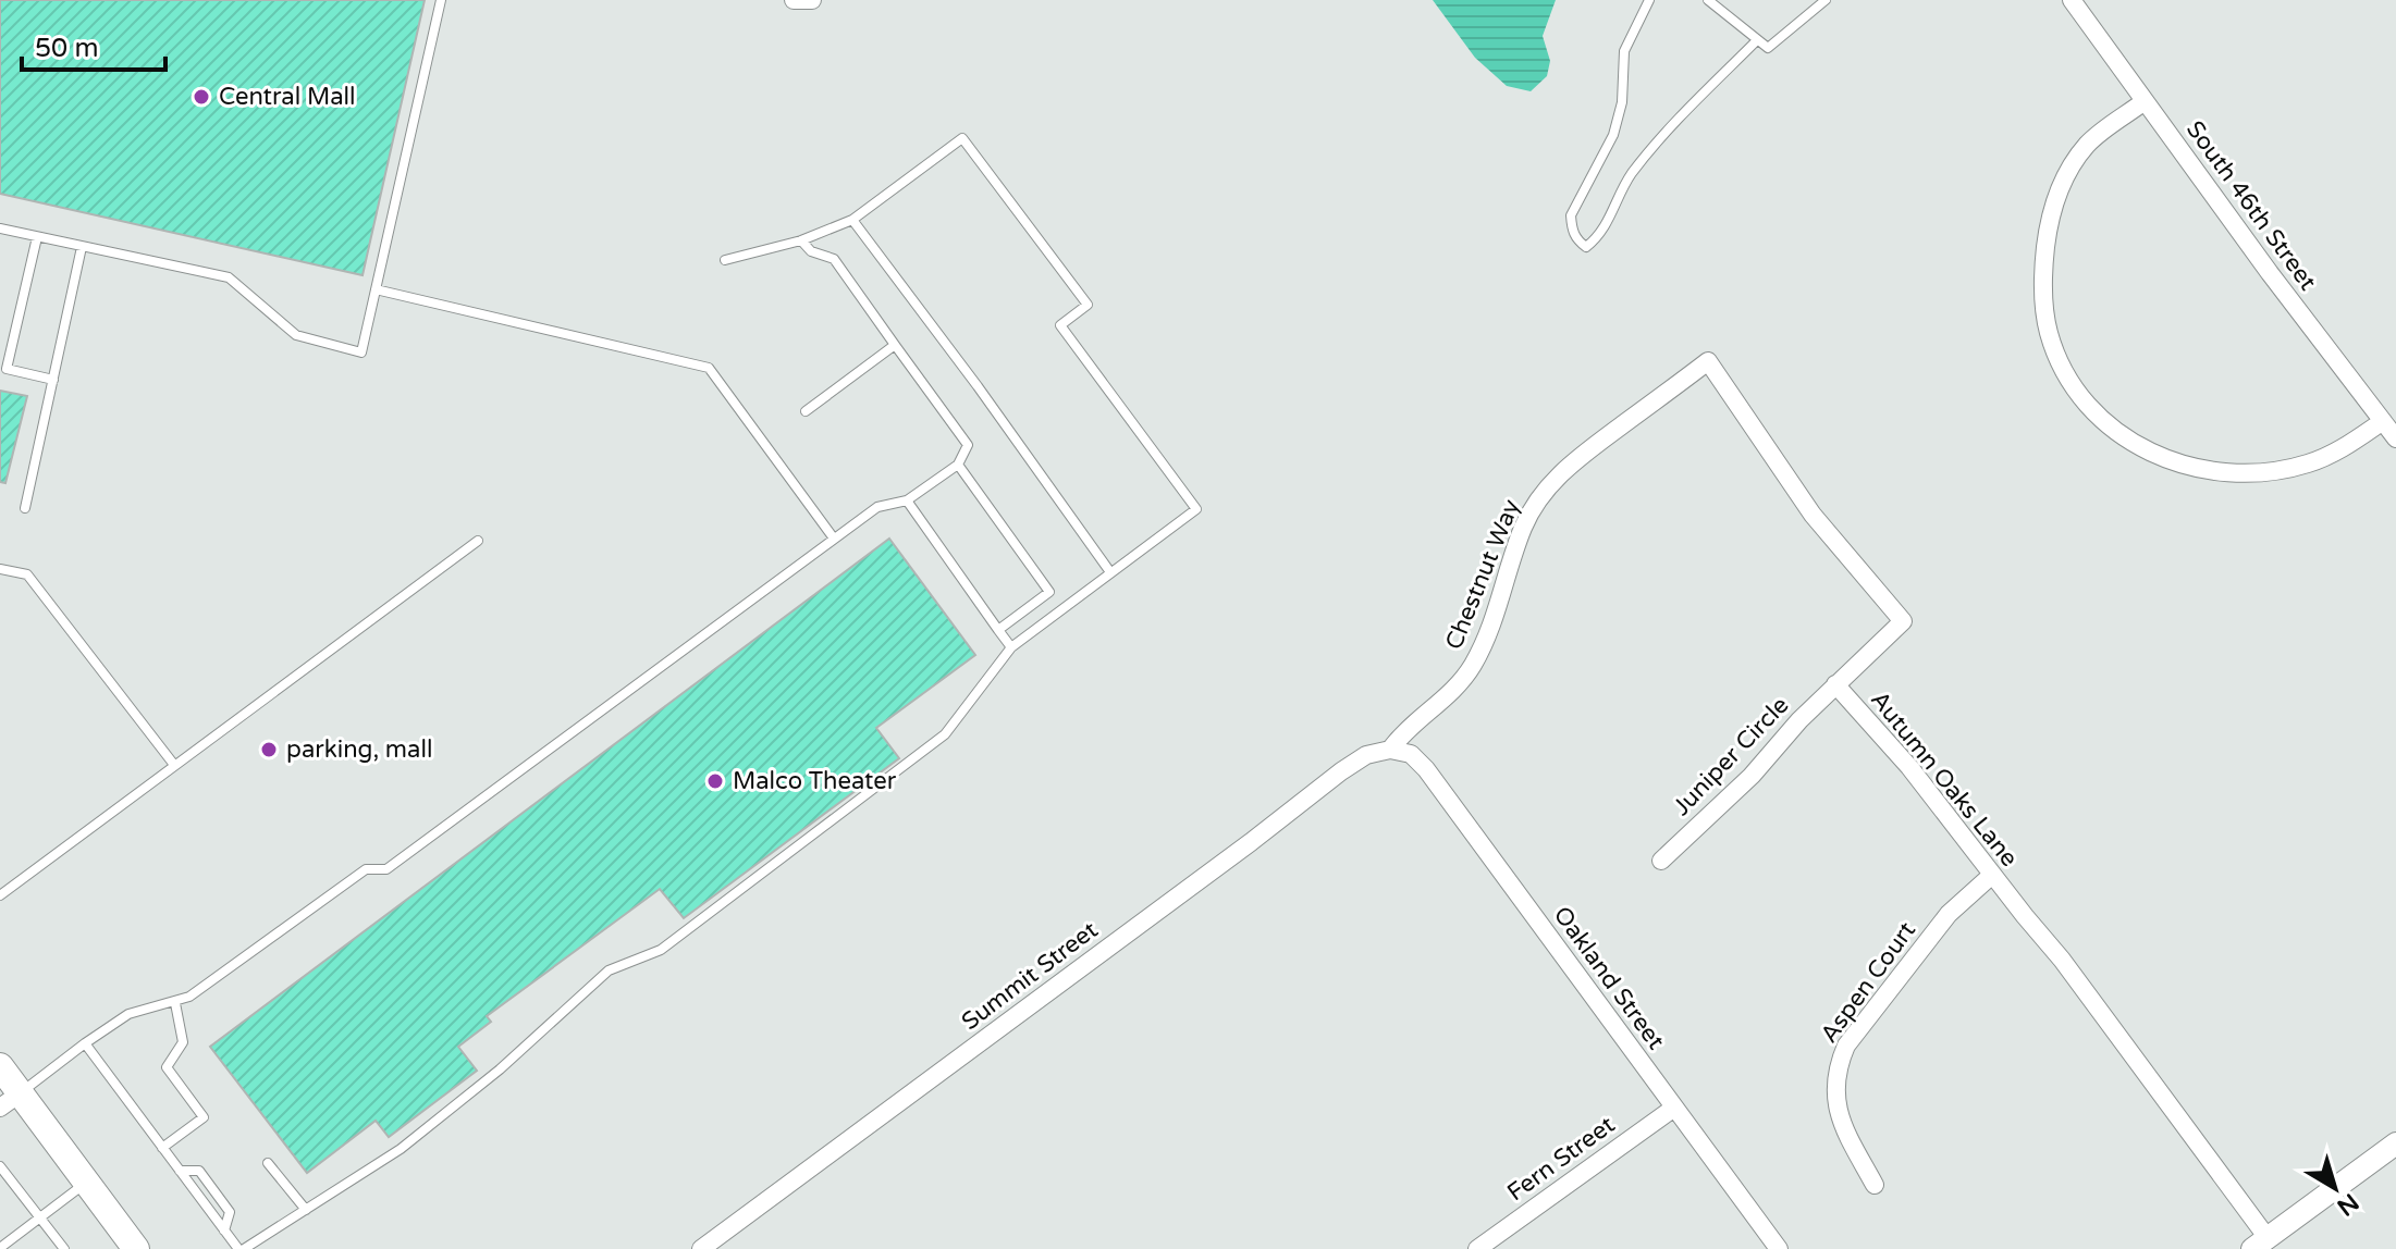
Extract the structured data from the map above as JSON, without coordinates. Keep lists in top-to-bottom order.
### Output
{
  "streets": {
    "street": [
      "South 46th Street",
      "Chestnut Way",
      "Juniper Circle",
      "Autumn Oaks Lane",
      "Summit Street",
      "Oakland Street",
      "Aspen Court",
      "Fern Street"
    ]
  },
  "crossings": [
    ["Chestnut Way", "Autumn Oaks Lane"],
    ["Chestnut Way", "Summit Street"],
    ["Chestnut Way", "Oakland Street"],
    ["Juniper Circle", "Autumn Oaks Lane"],
    ["Autumn Oaks Lane", "Aspen Court"],
    ["Summit Street", "Oakland Street"],
    ["Oakland Street", "Fern Street"]
  ],
  "places": ["Central Mall", "parking, mall", "Malco Theater"],
  "scale_bar": "50 m",
  "north": "bottom right"
}
